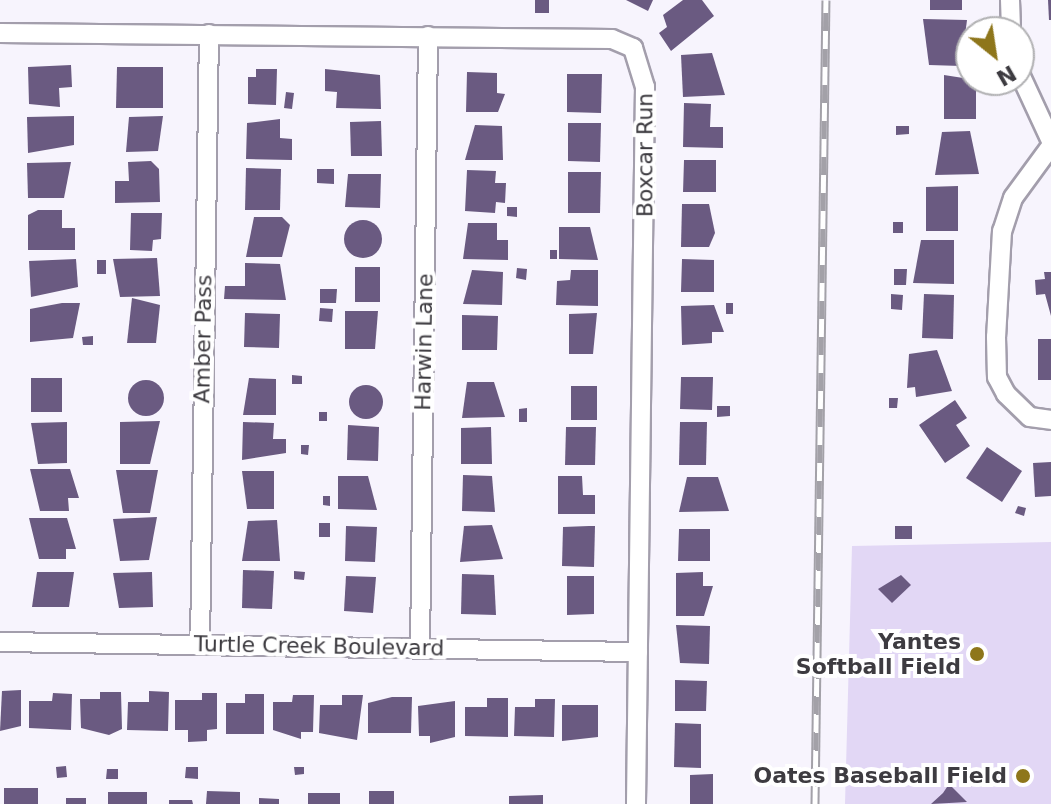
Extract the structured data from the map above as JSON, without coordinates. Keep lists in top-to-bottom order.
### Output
{
  "streets": {
    "street": [
      "Boxcar Run",
      "Amber Pass",
      "Harwin Lane",
      "Turtle Creek Boulevard"
    ]
  },
  "crossings": [
    ["Boxcar Run", "Amber Pass"],
    ["Boxcar Run", "Harwin Lane"],
    ["Boxcar Run", "Turtle Creek Boulevard"],
    ["Amber Pass", "Turtle Creek Boulevard"],
    ["Harwin Lane", "Turtle Creek Boulevard"]
  ],
  "places": ["Yantes Softball Field", "Oates Baseball Field"],
  "north": "bottom right"
}
